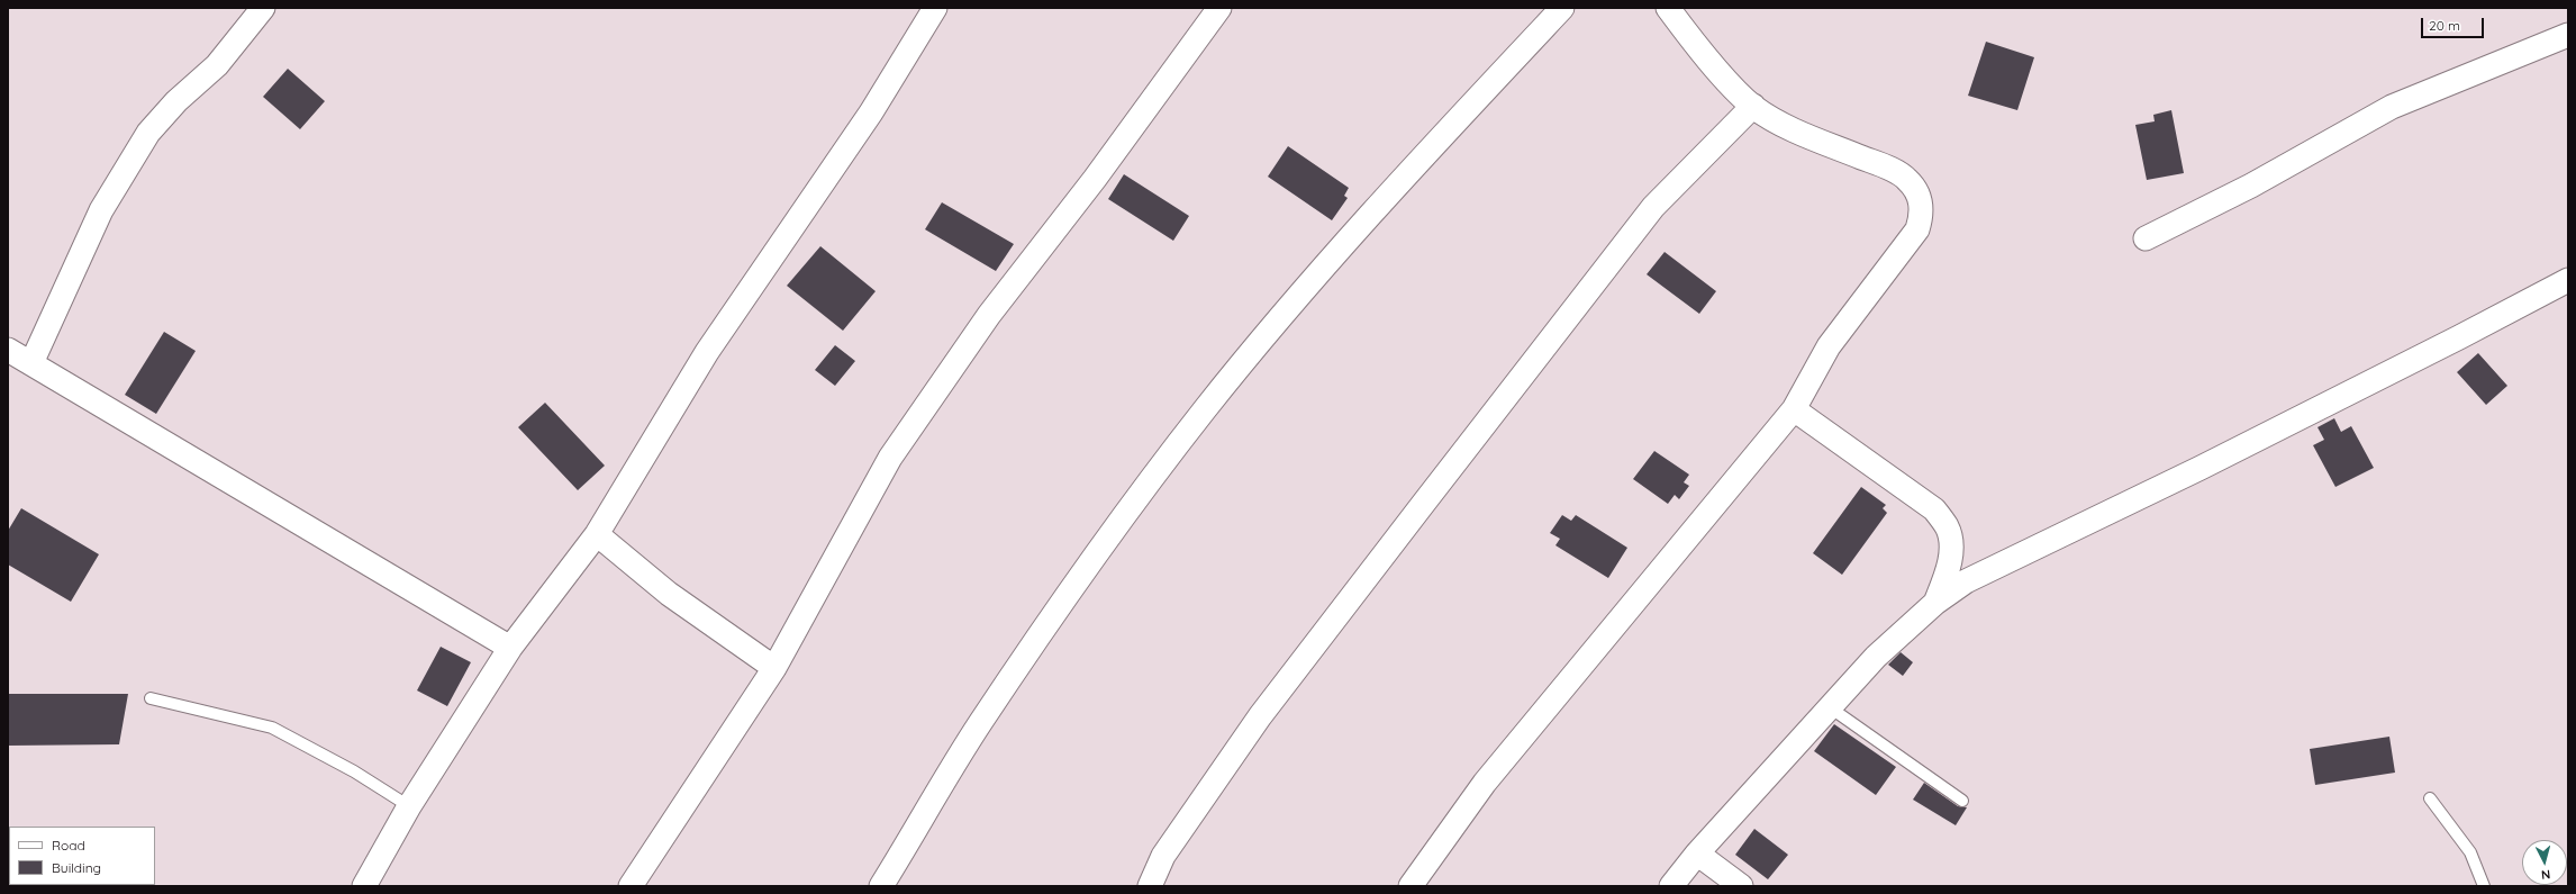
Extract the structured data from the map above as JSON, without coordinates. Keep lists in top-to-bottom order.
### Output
{
  "legend": ["Road", "Building"],
  "scale_bar": "20 m",
  "north": "bottom"
}
